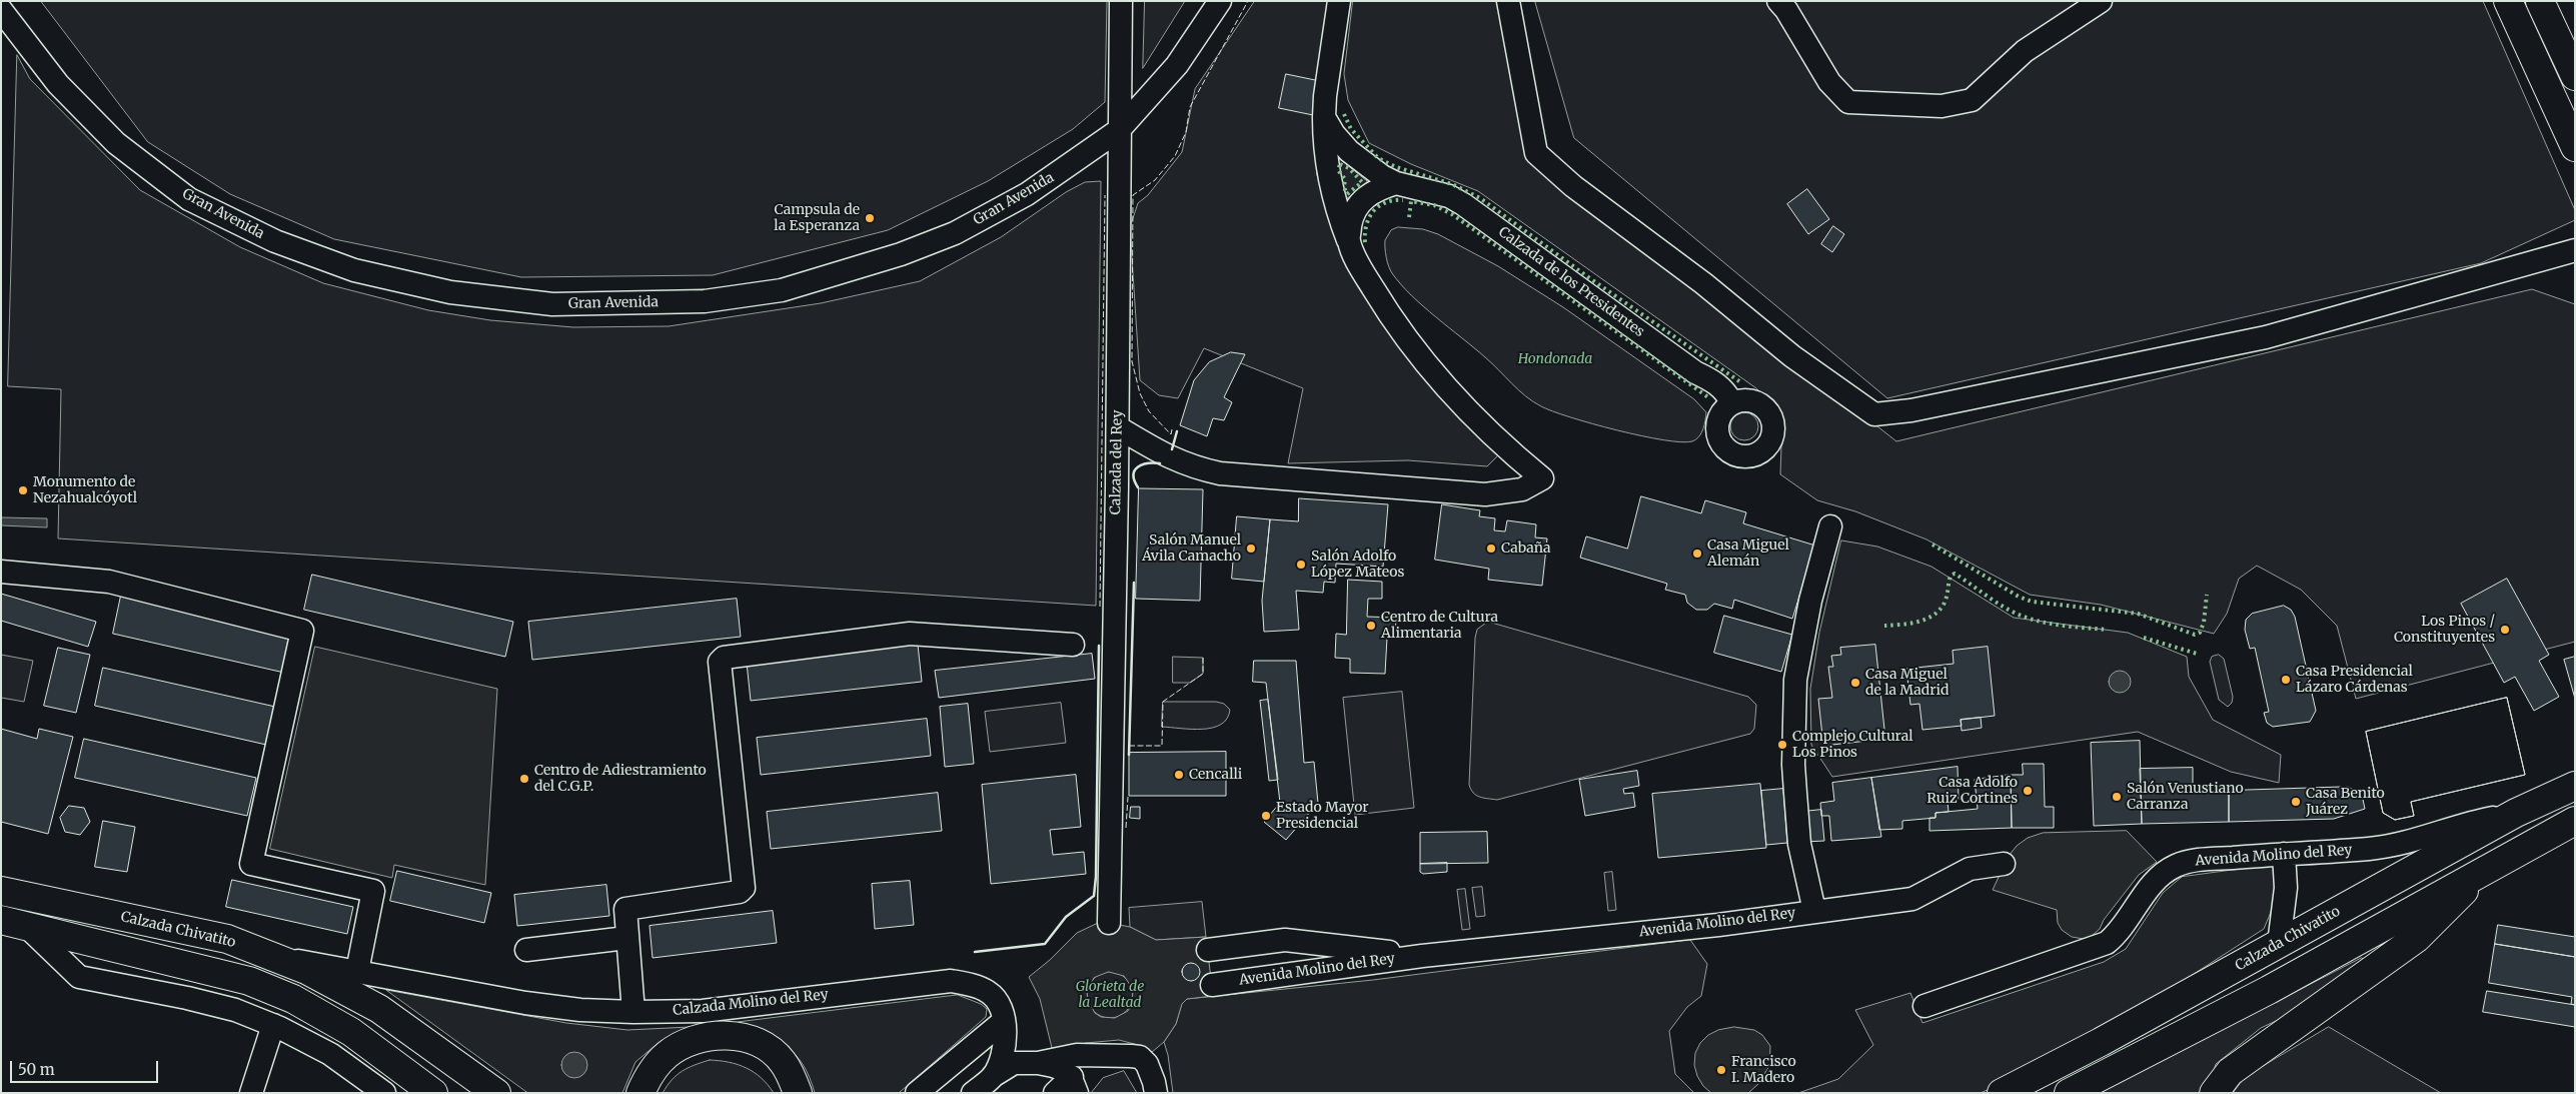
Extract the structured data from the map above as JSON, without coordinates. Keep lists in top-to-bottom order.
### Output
{
  "streets": {
    "main road": ["Calzada Chivatito"],
    "street": [
      "Gran Avenida",
      "Calzada de los Presidentes",
      "Calzada del Rey",
      "Avenida Molino del Rey",
      "Calzada Molino del Rey"
    ]
  },
  "crossings": [
    ["Gran Avenida", "Calzada del Rey"],
    ["Avenida Molino del Rey", "Calzada Chivatito"],
    ["Calzada Chivatito", "Calzada Molino del Rey"]
  ],
  "parks": ["Hondonada", "Glorieta de la Lealtad"],
  "places": [
    "Campsula de la Esperanza",
    "Monumento de Nezahualcóyotl",
    "Salón Manuel Ávila Camacho",
    "Cabaña",
    "Casa Miguel Alemán",
    "Salón Adolfo López Mateos",
    "Centro de Cultura Alimentaria",
    "Los Pinos / Constituyentes",
    "Casa Presidencial Lázaro Cárdenas",
    "Casa Miguel de la Madrid",
    "Complejo Cultural Los Pinos",
    "Cencalli",
    "Centro de Adiestramiento del C.G.P.",
    "Casa Adolfo Ruiz Cortines",
    "Salón Venustiano Carranza",
    "Casa Benito Juárez",
    "Estado Mayor Presidencial",
    "Francisco I. Madero"
  ],
  "scale_bar": "50 m"
}
